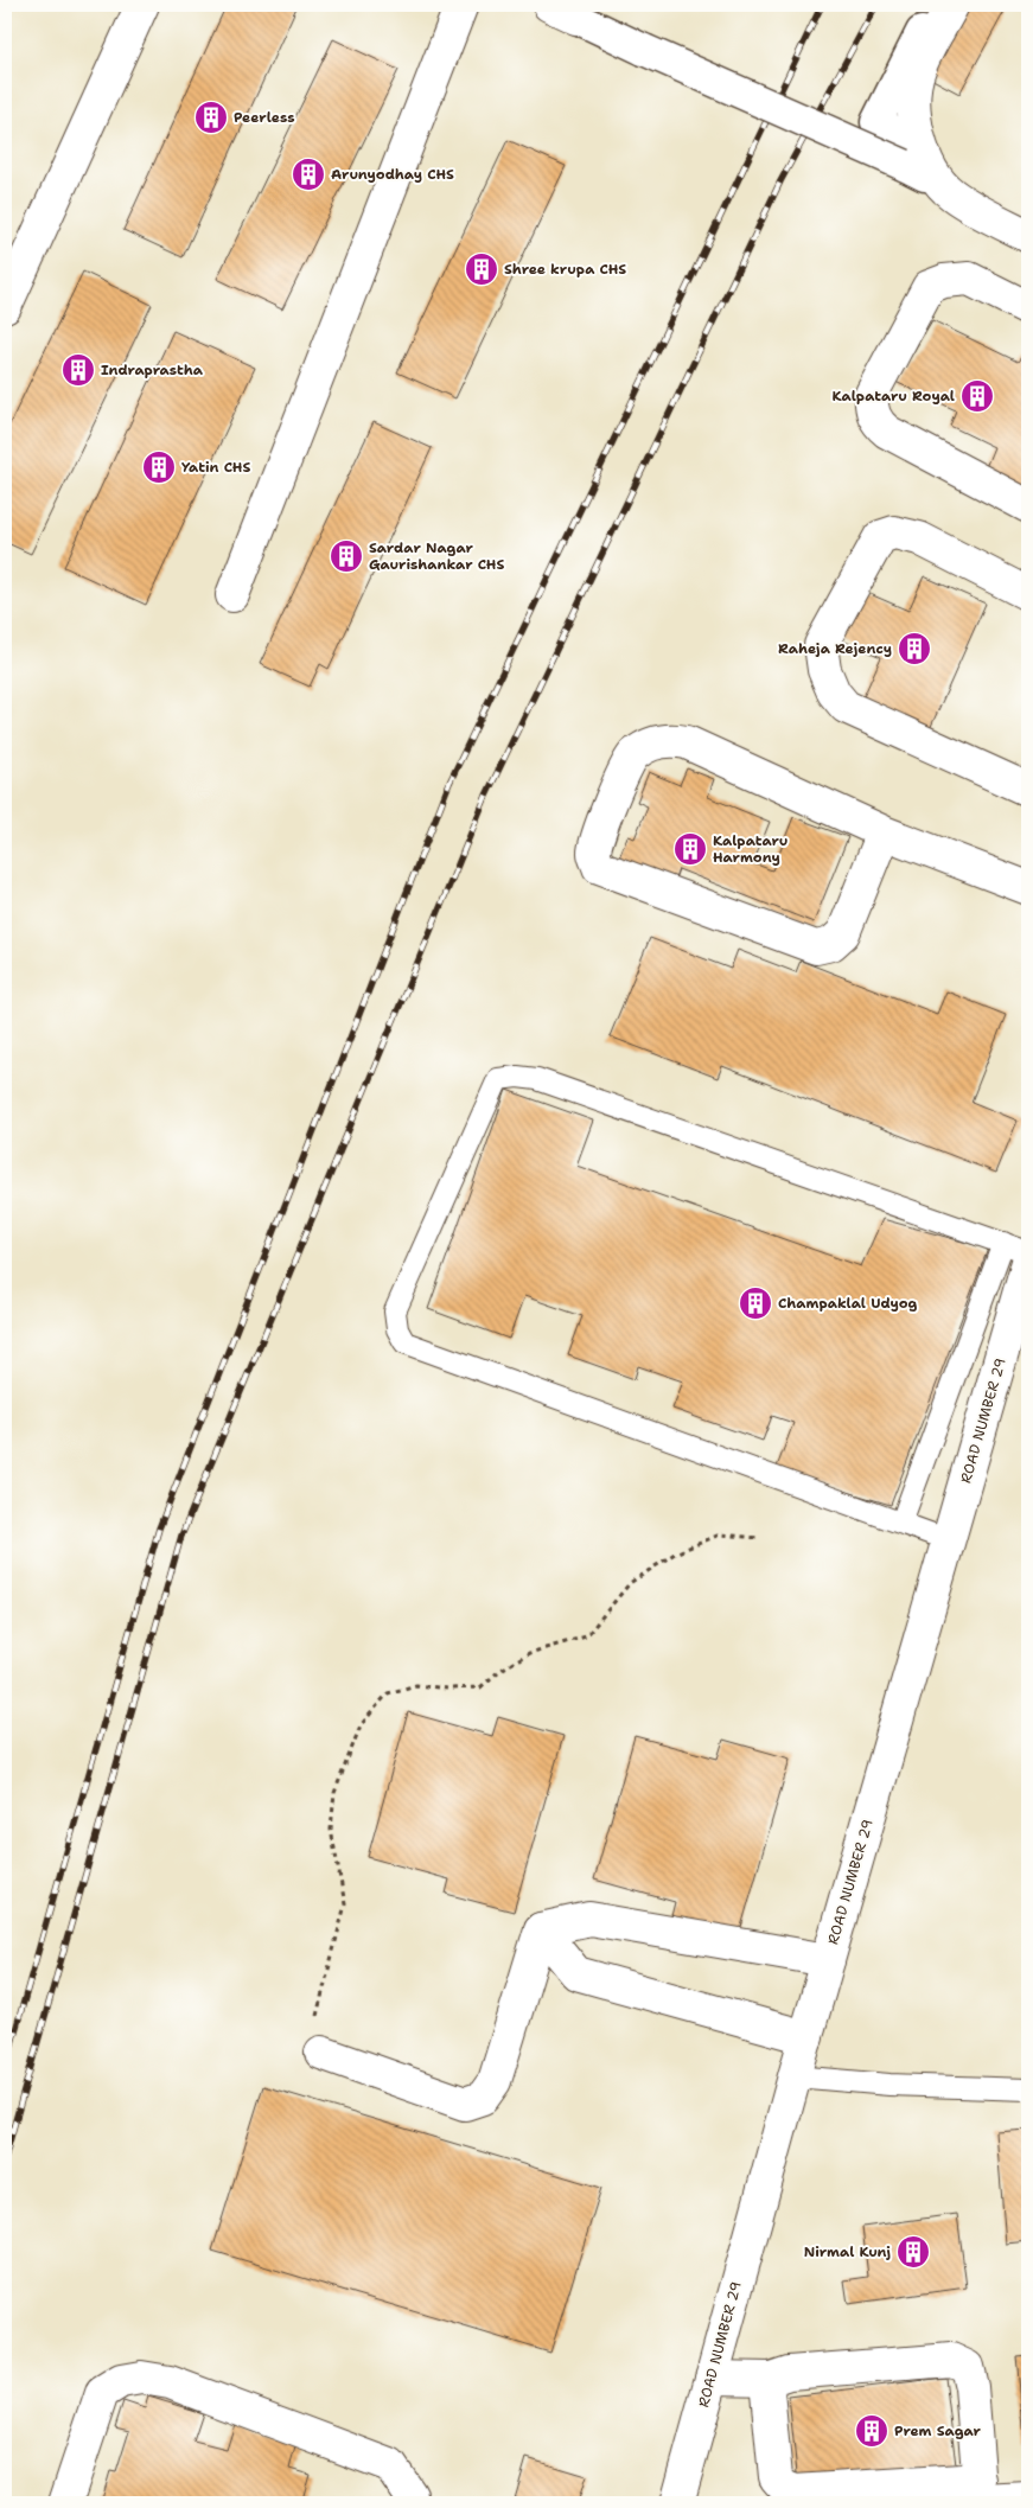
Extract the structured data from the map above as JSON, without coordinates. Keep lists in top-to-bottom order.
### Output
{
  "streets": {
    "street": ["ROAD NUMBER 29"]
  },
  "places": {
    "building": [
      "Peerless",
      "Arunyodhay CHS",
      "Shree krupa CHS",
      "Indraprastha",
      "Kalpataru Royal",
      "Yatin CHS",
      "Sardar Nagar Gaurishankar CHS",
      "Raheja Rejency",
      "Kalpataru Harmony",
      "Champaklal Udyog",
      "Nirmal Kunj",
      "Prem Sagar"
    ]
  }
}
